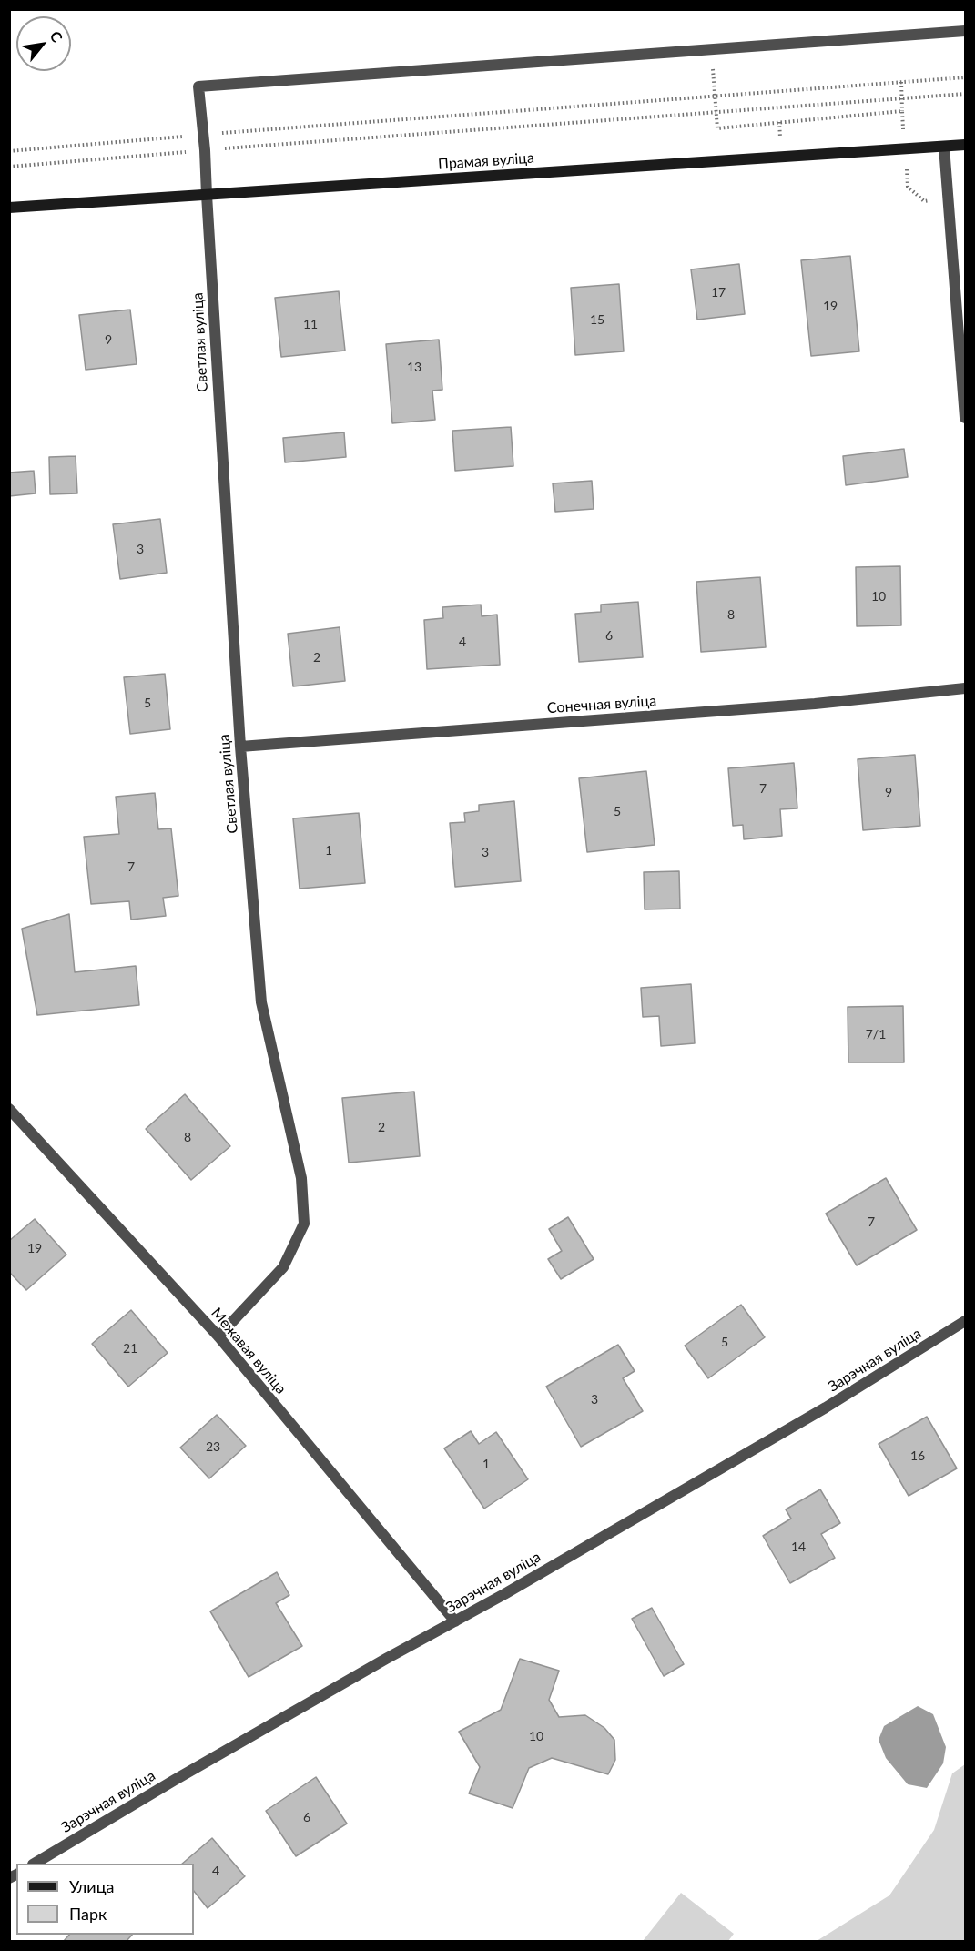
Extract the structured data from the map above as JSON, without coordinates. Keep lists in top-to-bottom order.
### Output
{
  "streets": {
    "street": [
      "Прамая вуліца",
      "Светлая вуліца",
      "Сонечная вуліца",
      "Межавая вуліца",
      "Зарэчная вуліца"
    ]
  },
  "crossings": [
    ["Прамая вуліца", "Светлая вуліца"],
    ["Светлая вуліца", "Сонечная вуліца"],
    ["Светлая вуліца", "Межавая вуліца"],
    ["Межавая вуліца", "Зарэчная вуліца"]
  ],
  "house_numbers": [
    "17",
    "19",
    "15",
    "11",
    "9",
    "13",
    "3",
    "10",
    "8",
    "6",
    "4",
    "2",
    "5",
    "7",
    "9",
    "5",
    "1",
    "3",
    "7",
    "7/1",
    "2",
    "8",
    "7",
    "19",
    "5",
    "21",
    "3",
    "23",
    "16",
    "1",
    "14",
    "10",
    "6",
    "4"
  ],
  "legend": ["Улица", "Парк"],
  "north": "top right"
}
